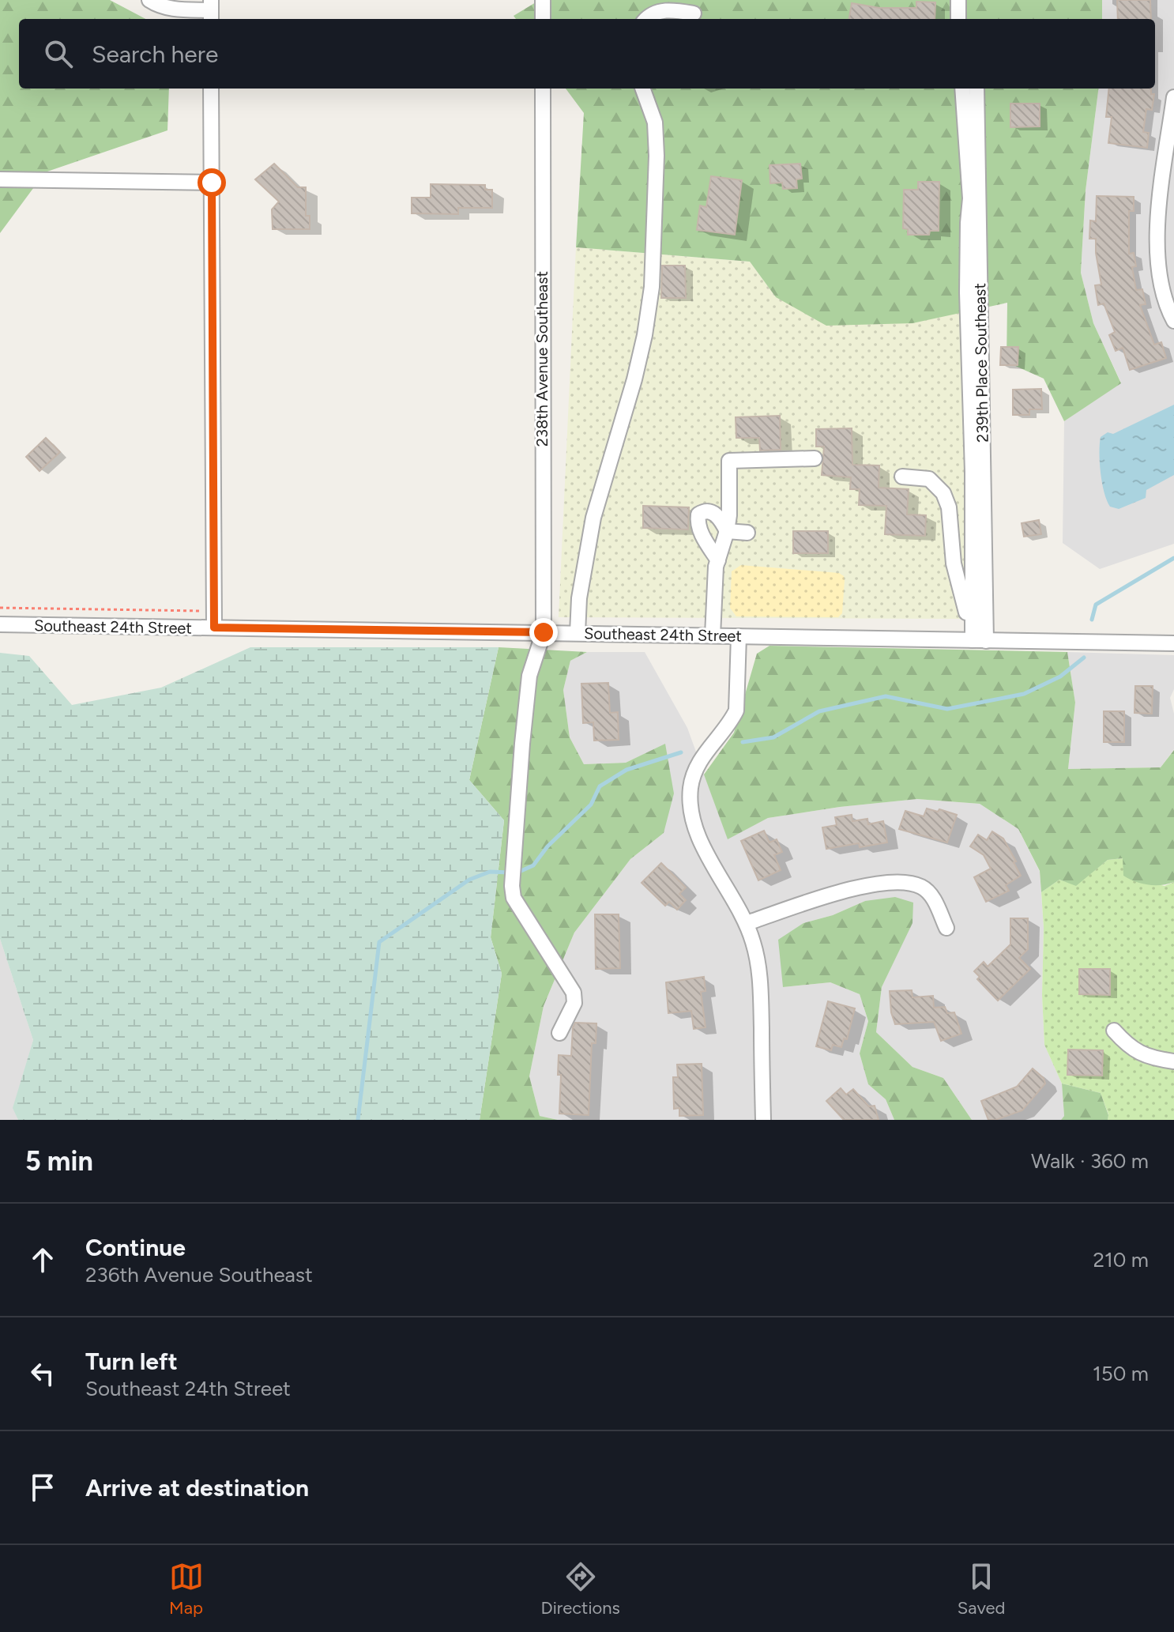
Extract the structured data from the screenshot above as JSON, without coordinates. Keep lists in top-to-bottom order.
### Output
{
  "streets": {
    "street": ["238th Avenue Southeast", "239th Place Southeast", "Southeast 24th Street"]
  },
  "crossings": [
    ["238th Avenue Southeast", "Southeast 24th Street"],
    ["239th Place Southeast", "Southeast 24th Street"]
  ],
  "page": {
    "search": "Search here",
    "heading": ["5 min", "Walk · 360 m"],
    "list": [
      ["Continue", "236th Avenue Southeast", "210 m"],
      ["Turn left", "Southeast 24th Street", "150 m"],
      "Arrive at destination"
    ],
    "nav": ["Map", "Directions", "Saved"]
  }
}
